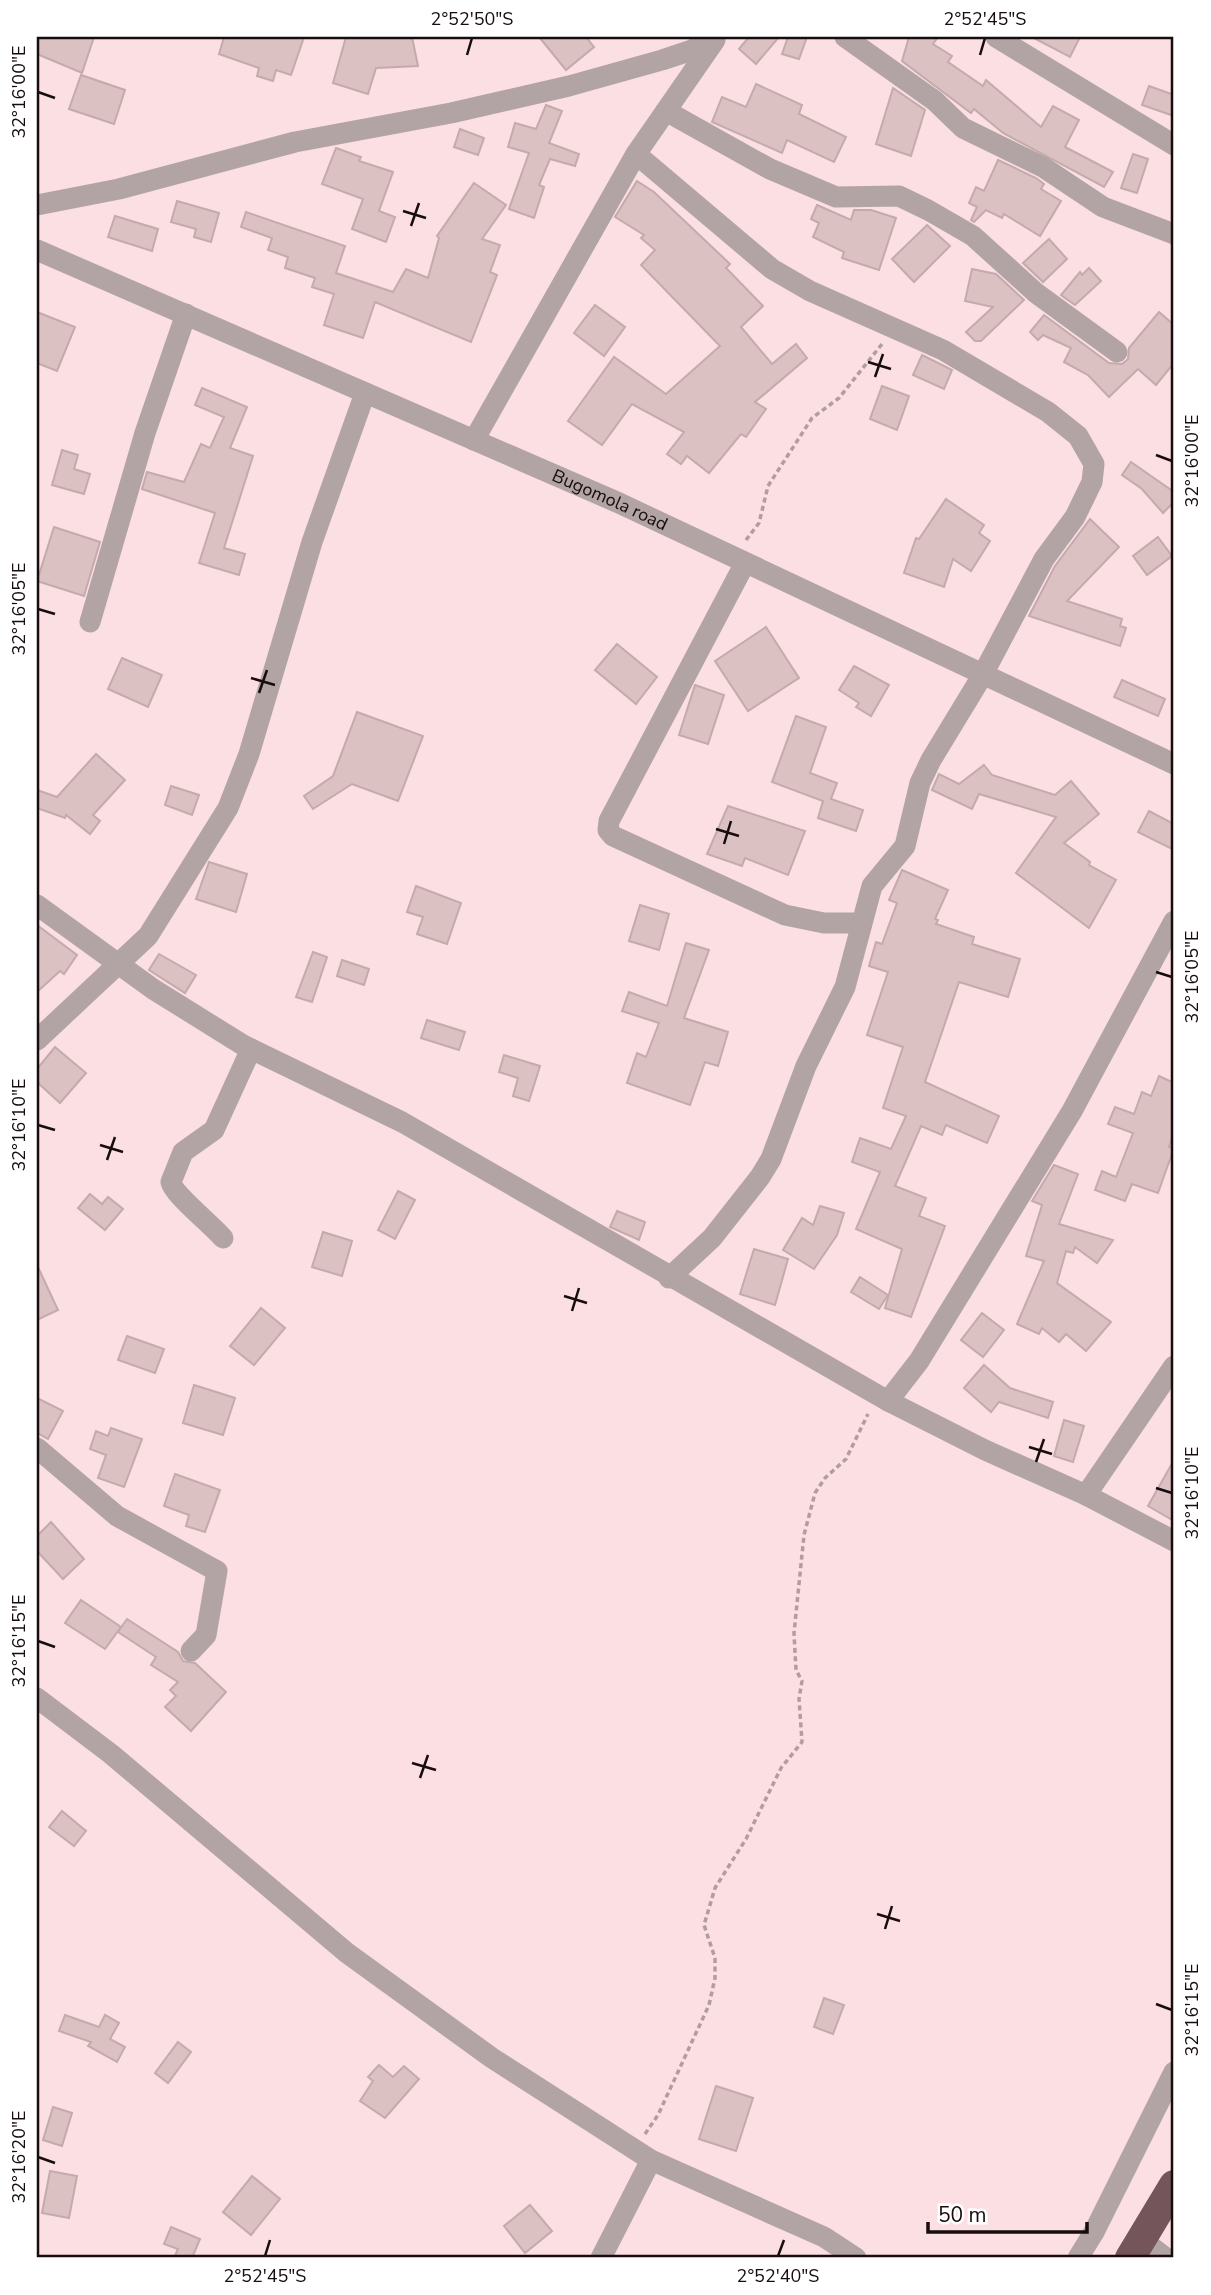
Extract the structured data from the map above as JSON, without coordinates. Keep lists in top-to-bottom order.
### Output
{
  "streets": {
    "street": ["Bugomola road"]
  },
  "scale_bar": "50 m",
  "coordinates": [
    "2°52'50\"S",
    "2°52'45\"S",
    "32°16'00\"E",
    "32°16'05\"E",
    "32°16'10\"E",
    "32°16'15\"E",
    "32°16'20\"E",
    "2°52'40\"S"
  ]
}
